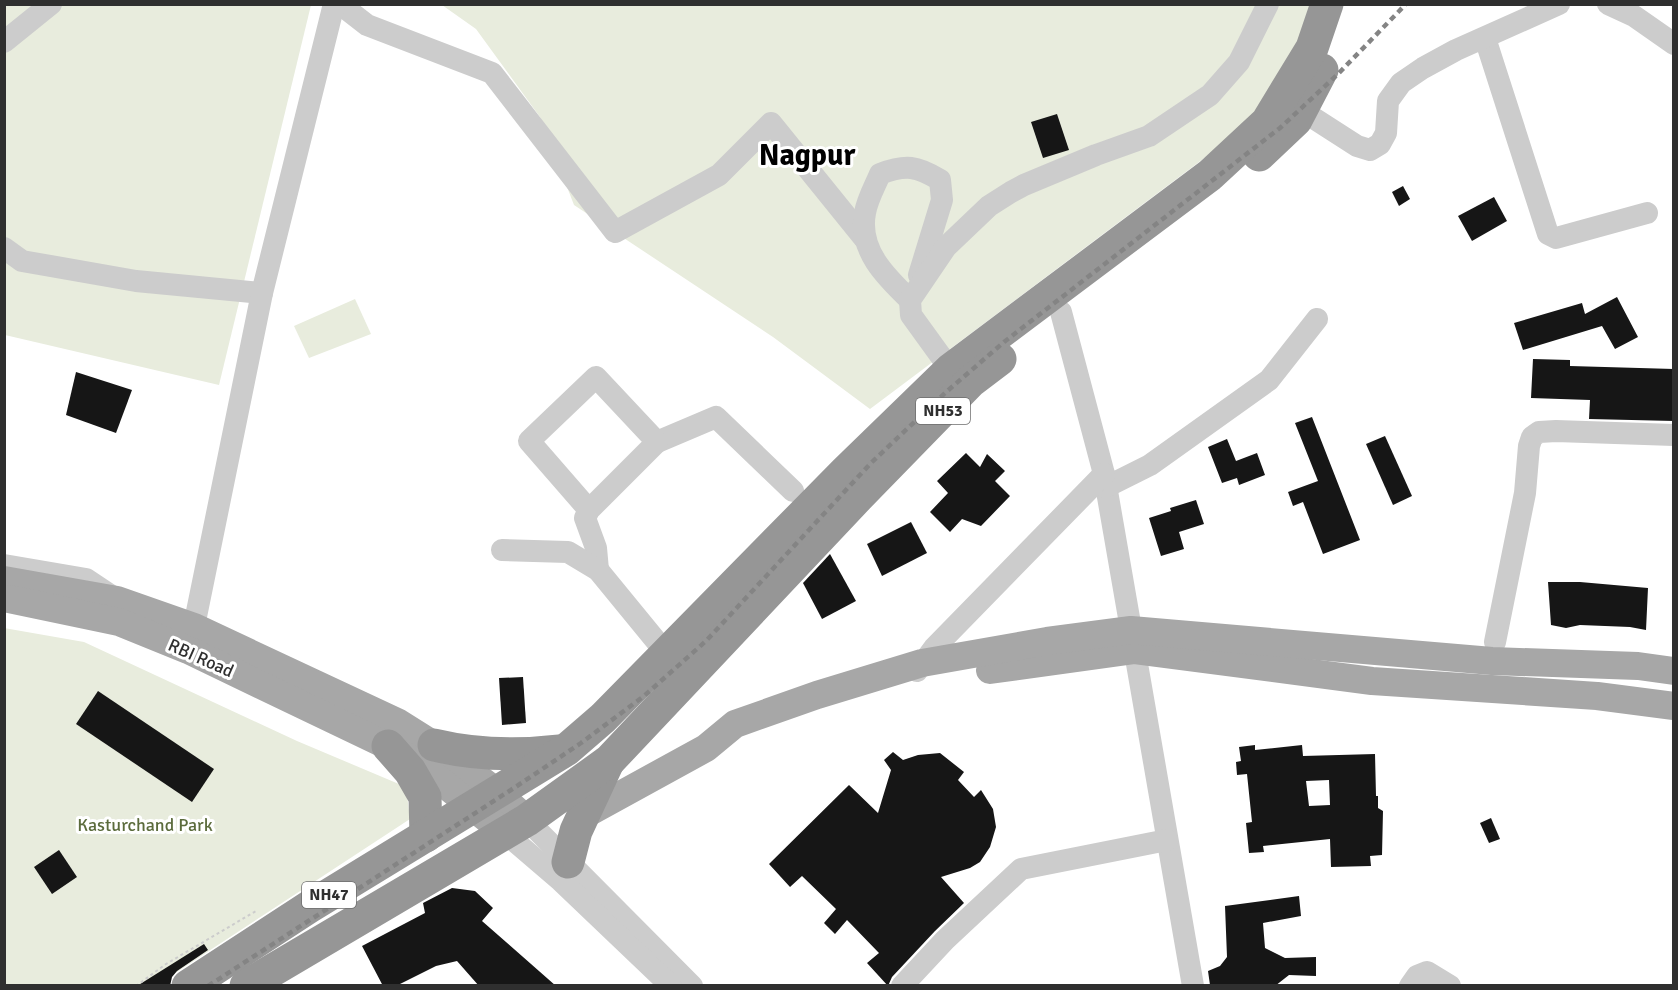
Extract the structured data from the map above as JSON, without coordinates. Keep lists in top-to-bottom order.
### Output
{
  "streets": {
    "highway": ["NH53", "NH47"],
    "main road": ["RBI Road"]
  },
  "crossings": [
    ["NH53", "RBI Road"],
    ["NH53", "NH47"],
    ["RBI Road", "NH47"]
  ],
  "districts": ["Nagpur"],
  "parks": ["Kasturchand Park"]
}
